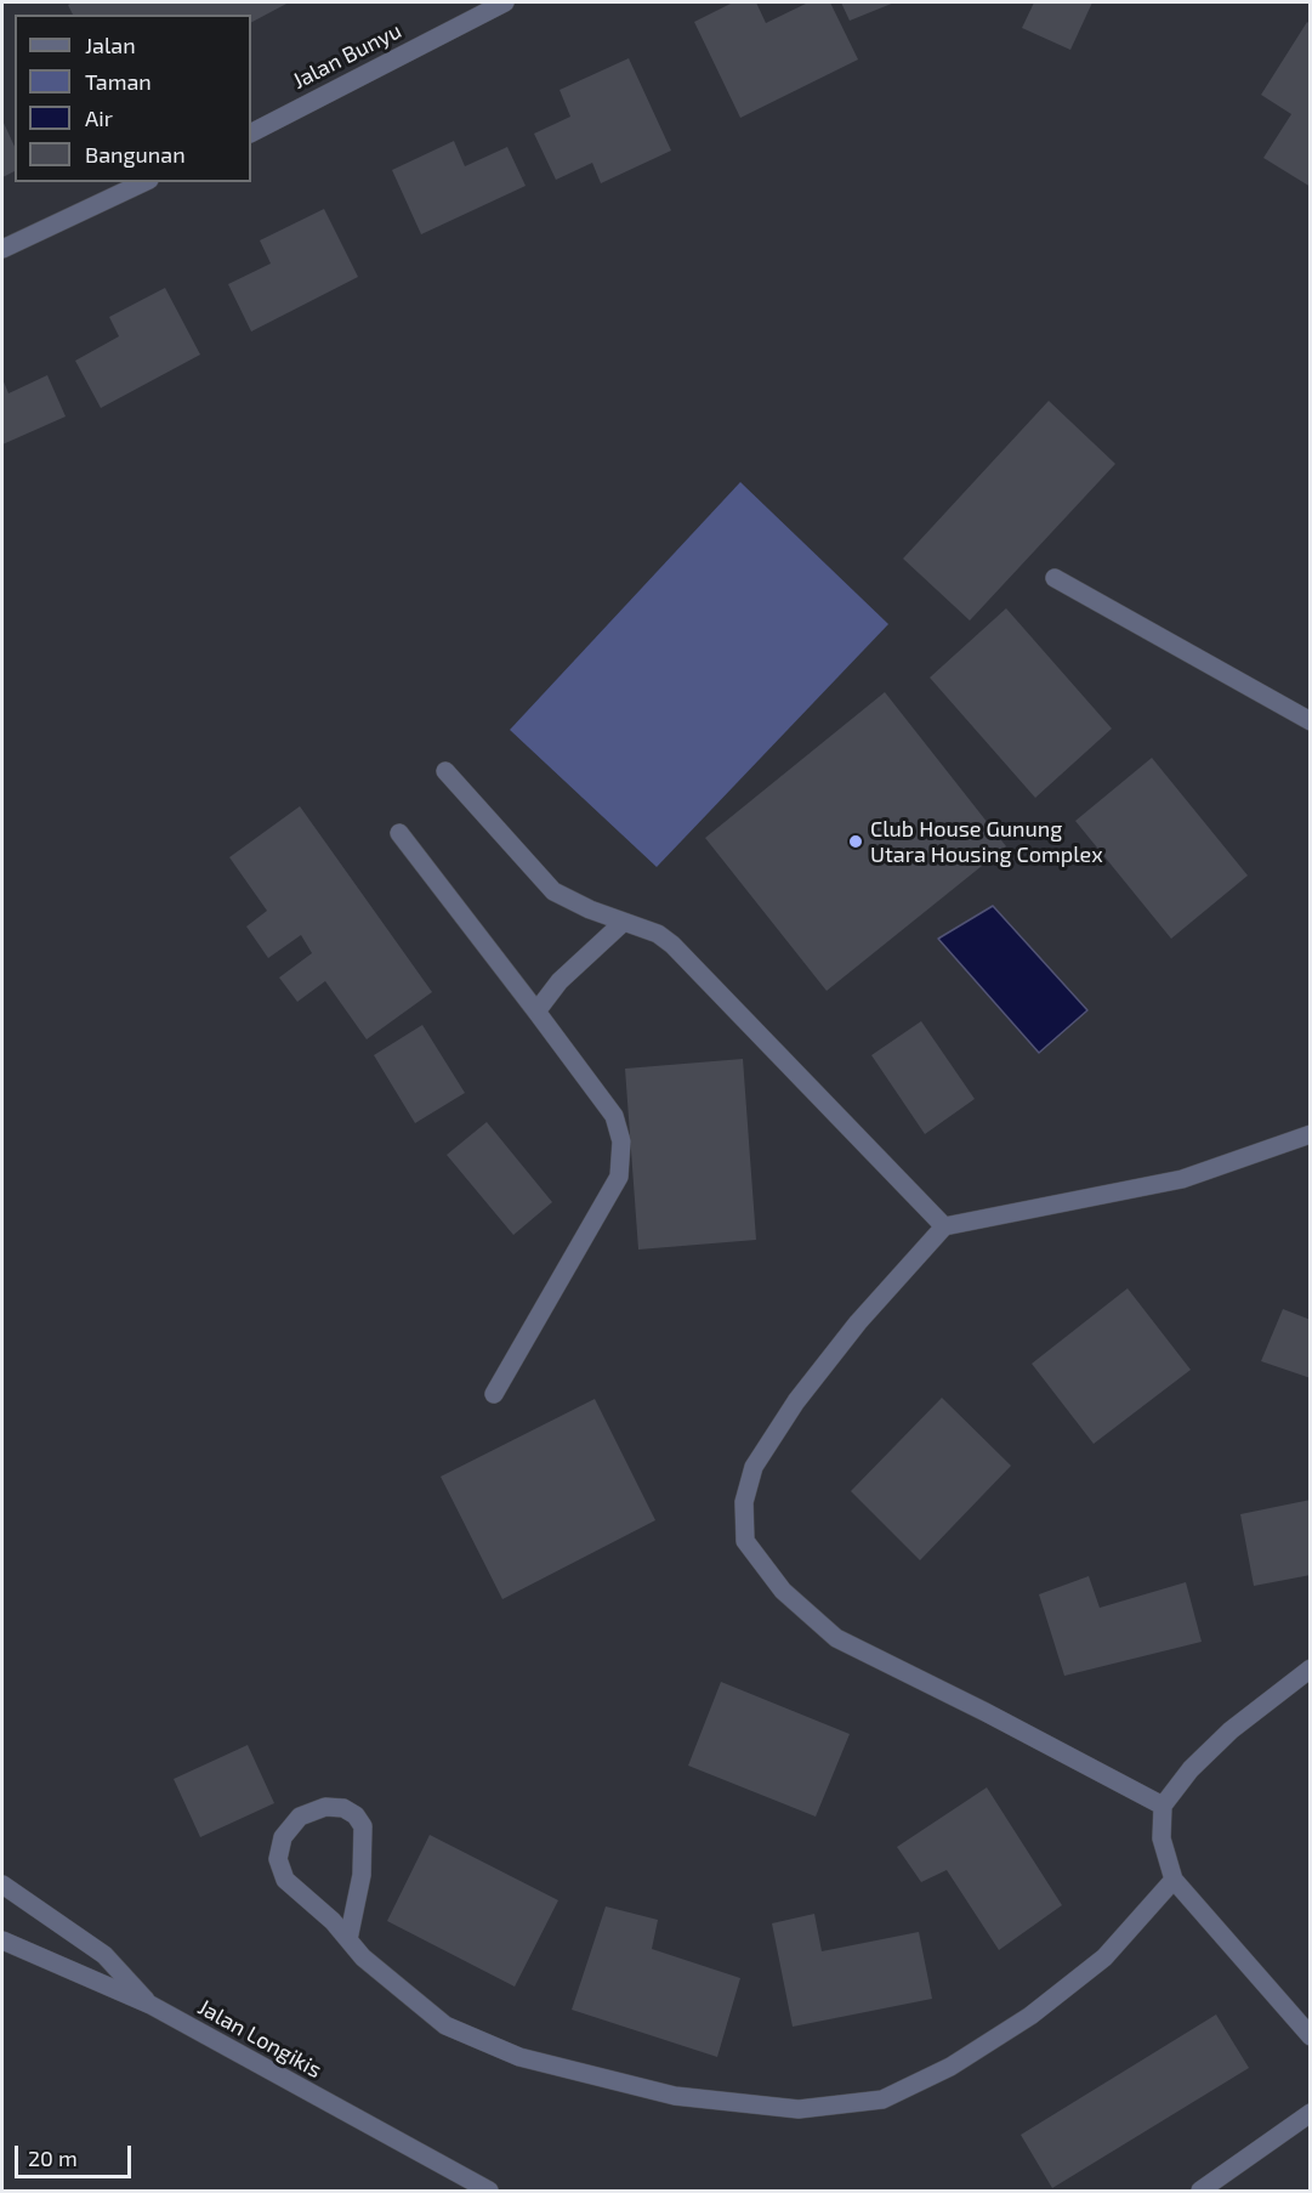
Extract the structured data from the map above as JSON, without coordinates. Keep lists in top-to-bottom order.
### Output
{
  "streets": {
    "street": ["Jalan Bunyu", "Jalan Longikis"]
  },
  "places": ["Club House Gunung Utara Housing Complex"],
  "legend": [
    "Jalan",
    "Taman",
    "Air",
    "Bangunan"
  ],
  "scale_bar": "20 m"
}
